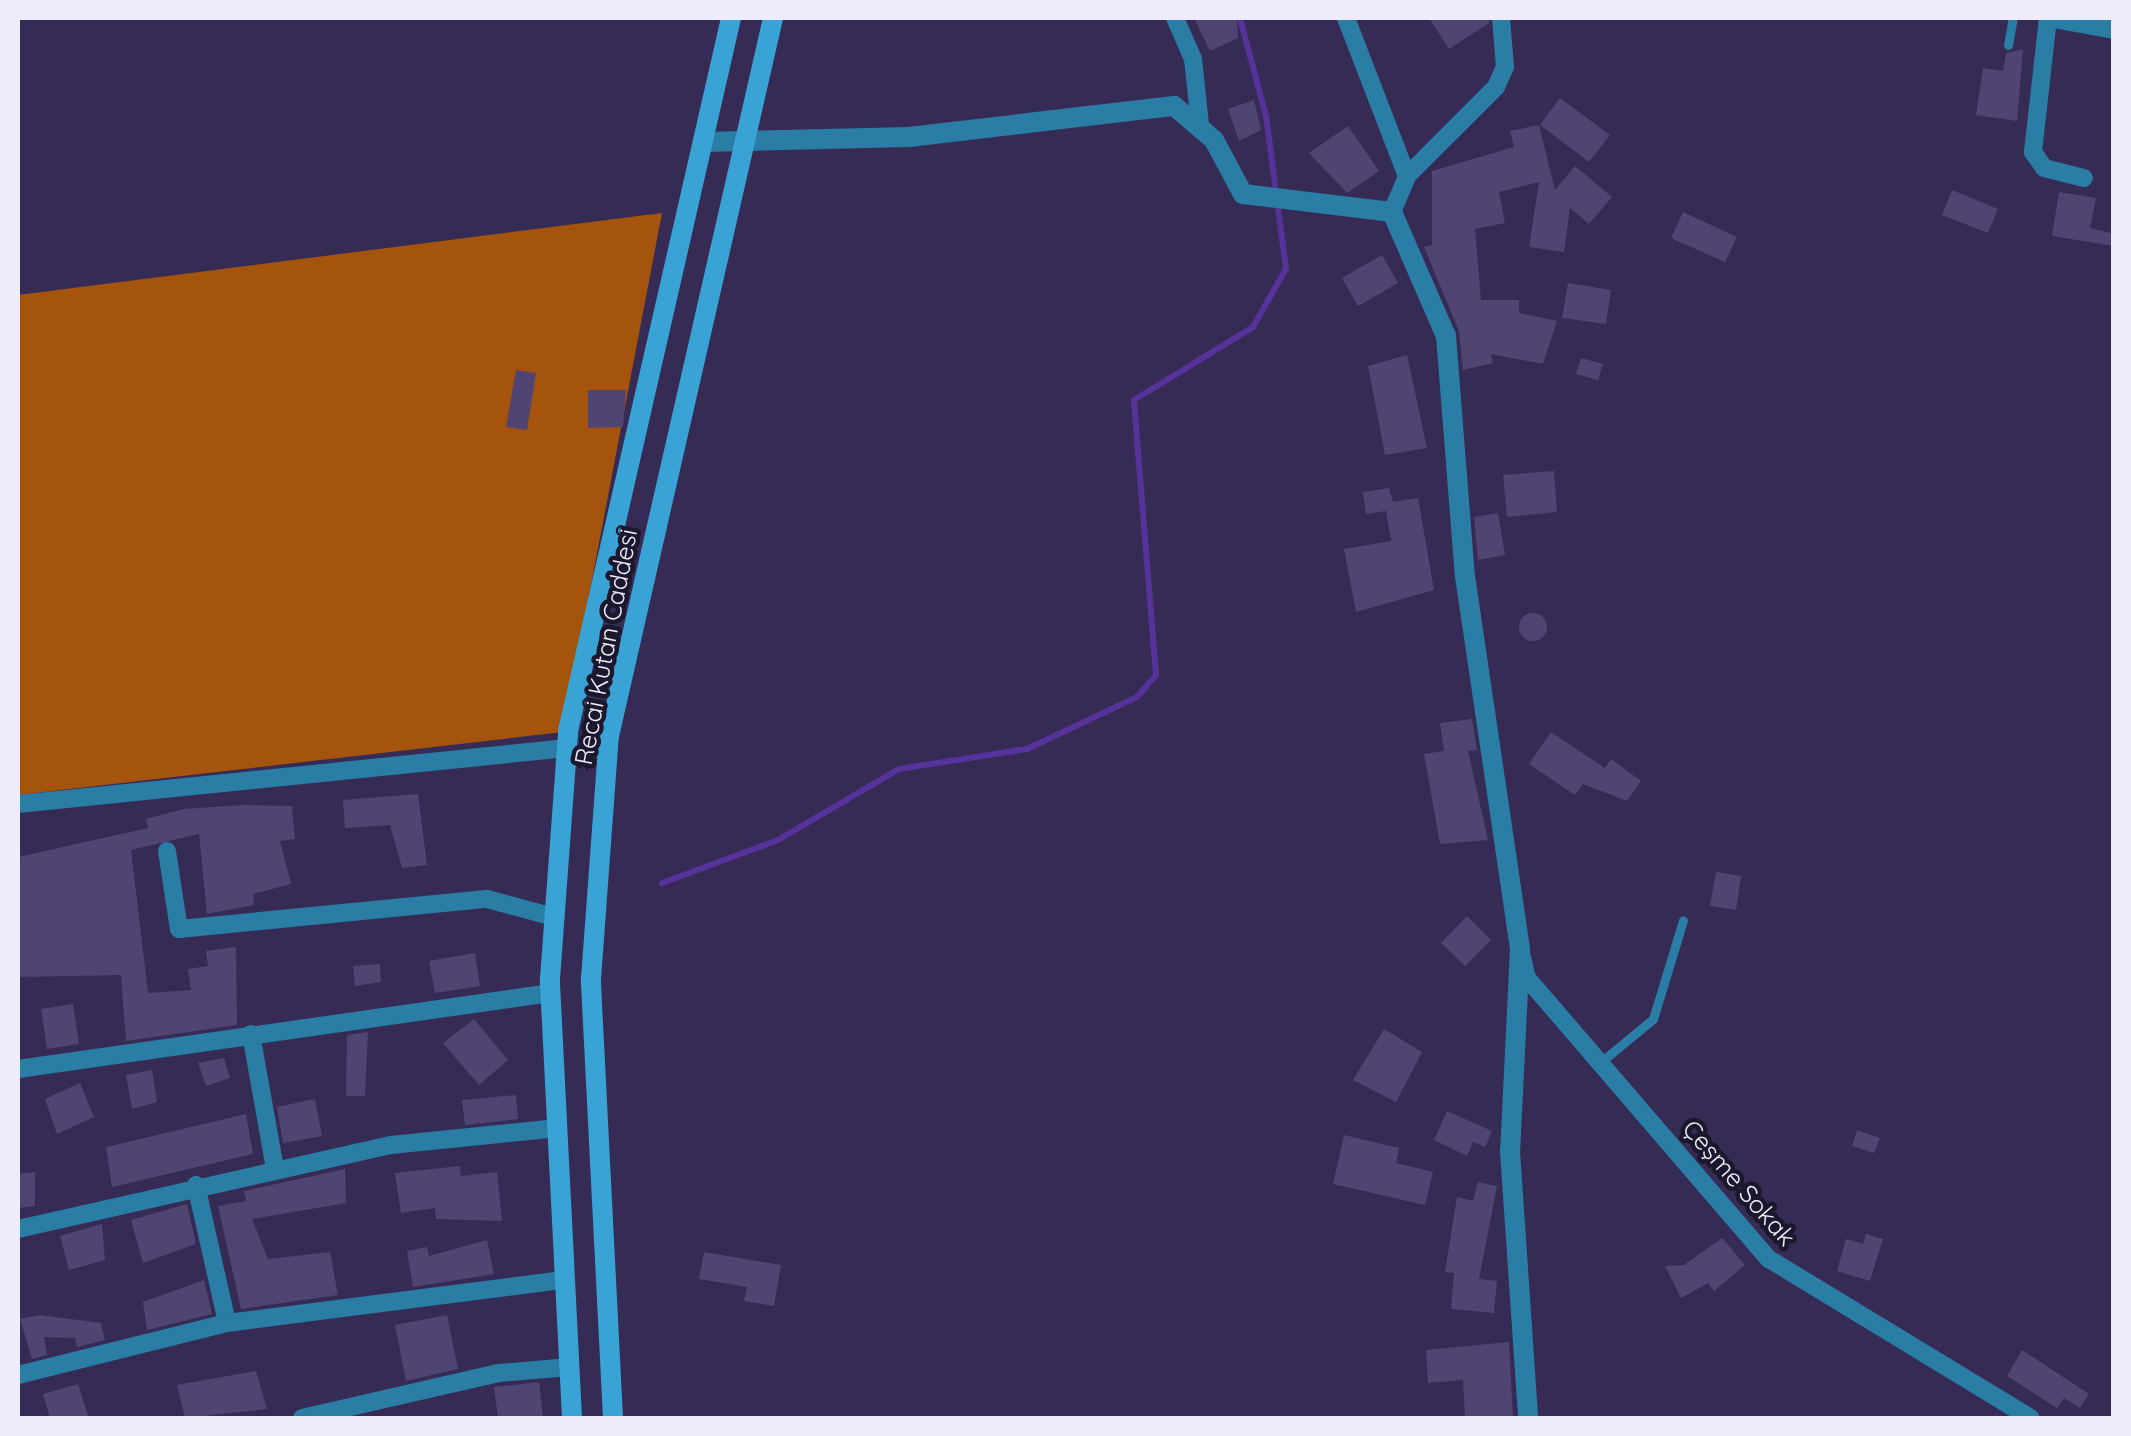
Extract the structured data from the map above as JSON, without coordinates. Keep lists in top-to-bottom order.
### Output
{
  "streets": {
    "main road": ["Recai Kutan Caddesi"],
    "street": ["Çeşme Sokak"]
  }
}
